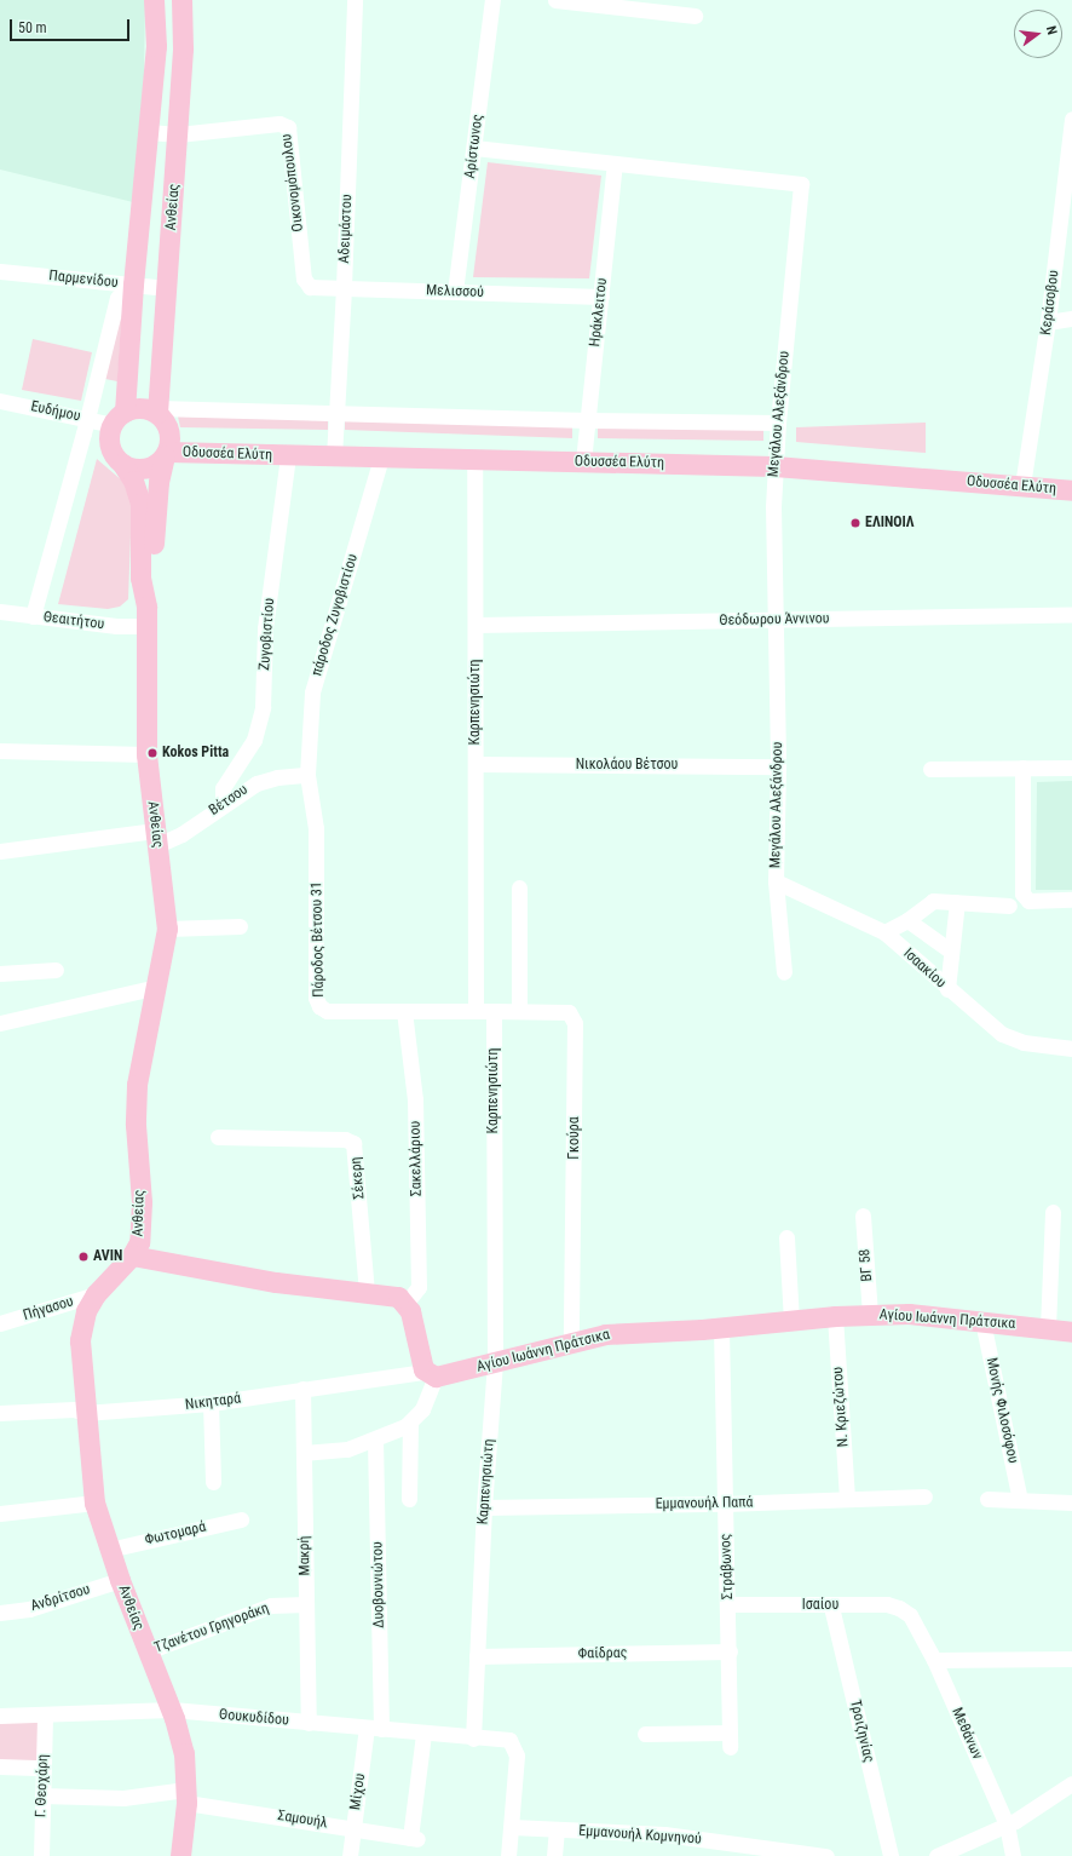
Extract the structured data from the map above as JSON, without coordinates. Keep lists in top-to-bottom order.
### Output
{
  "streets": {
    "main road": ["Ανθείας", "Οδυσσέα Ελύτη", "Αγίου Ιωάννη Πράτσικα"],
    "street": [
      "Αρίστωνος",
      "Οικονομόπουλου",
      "Αδειμάστου",
      "Παρμενίδου",
      "Μελισσού",
      "Κεράσοβου",
      "Ηράκλειτου",
      "Ευδήμου",
      "Μεγάλου Αλεξάνδρου",
      "πάροδος Ζυγοβιστίου",
      "Θεόδωρου Άννινου",
      "Θεαιτήτου",
      "Ζυγοβιστίου",
      "Καρπενησιώτη",
      "Νικολάου Βέτσου",
      "Βέτσου",
      "Πάροδος Βέτσου 31",
      "Ισαακίου",
      "Γκούρα",
      "Σακελλάριου",
      "Σέκερη",
      "ΒΓ 58",
      "Πήγασου",
      "Νικηταρά",
      "Ν. Κριεζώτου",
      "Μονής Φιλοσόφου",
      "Εμμανουήλ Παπά",
      "Φωτομαρά",
      "Μακρή",
      "Στράβωνος",
      "Δυοβουνιώτου",
      "Ανδρίτσου",
      "Ισαίου",
      "Τζανέτου Γρηγοράκη",
      "Φαίδρας",
      "Θουκυδίδου",
      "Τροιζηνίας",
      "Μεθάνων",
      "Γ. Θεοχάρη",
      "Μίχου",
      "Σαμουήλ",
      "Εμμανουήλ Κομνηνού"
    ]
  },
  "crossings": [
    ["Αρίστωνος", "Μελισσού"],
    ["Αρίστωνος", "Μεγάλου Αλεξάνδρου"],
    ["Οικονομόπουλου", "Ανθείας"],
    ["Οικονομόπουλου", "Μελισσού"],
    ["Ανθείας", "Παρμενίδου"],
    ["Ανθείας", "Ευδήμου"],
    ["Ανθείας", "Οδυσσέα Ελύτη"],
    ["Ανθείας", "Θεαιτήτου"],
    ["Ανθείας", "Βέτσου"],
    ["Ανθείας", "Πήγασου"],
    ["Ανθείας", "Νικηταρά"],
    ["Ανθείας", "Φωτομαρά"],
    ["Ανθείας", "Ανδρίτσου"],
    ["Ανθείας", "Τζανέτου Γρηγοράκη"],
    ["Ανθείας", "Θουκυδίδου"],
    ["Ανθείας", "Σαμουήλ"],
    ["Αδειμάστου", "Μελισσού"],
    ["Αδειμάστου", "Οδυσσέα Ελύτη"],
    ["Μελισσού", "Ηράκλειτου"],
    ["Κεράσοβου", "Οδυσσέα Ελύτη"],
    ["Ηράκλειτου", "Μεγάλου Αλεξάνδρου"],
    ["Ηράκλειτου", "Οδυσσέα Ελύτη"],
    ["Ευδήμου", "Οδυσσέα Ελύτη"],
    ["Μεγάλου Αλεξάνδρου", "Οδυσσέα Ελύτη"],
    ["Μεγάλου Αλεξάνδρου", "Θεόδωρου Άννινου"],
    ["Μεγάλου Αλεξάνδρου", "Νικολάου Βέτσου"],
    ["Μεγάλου Αλεξάνδρου", "Ισαακίου"],
    ["Οδυσσέα Ελύτη", "πάροδος Ζυγοβιστίου"],
    ["Οδυσσέα Ελύτη", "Ζυγοβιστίου"],
    ["Οδυσσέα Ελύτη", "Καρπενησιώτη"],
    ["πάροδος Ζυγοβιστίου", "Βέτσου"],
    ["πάροδος Ζυγοβιστίου", "Πάροδος Βέτσου 31"],
    ["Θεόδωρου Άννινου", "Καρπενησιώτη"],
    ["Ζυγοβιστίου", "Βέτσου"],
    ["Καρπενησιώτη", "Νικολάου Βέτσου"],
    ["Καρπενησιώτη", "Πάροδος Βέτσου 31"],
    ["Καρπενησιώτη", "Γκούρα"],
    ["Καρπενησιώτη", "Αγίου Ιωάννη Πράτσικα"],
    ["Καρπενησιώτη", "Εμμανουήλ Παπά"],
    ["Καρπενησιώτη", "Φαίδρας"],
    ["Καρπενησιώτη", "Θουκυδίδου"],
    ["Βέτσου", "Πάροδος Βέτσου 31"],
    ["Πάροδος Βέτσου 31", "Σακελλάριου"],
    ["Γκούρα", "Αγίου Ιωάννη Πράτσικα"],
    ["ΒΓ 58", "Αγίου Ιωάννη Πράτσικα"],
    ["Αγίου Ιωάννη Πράτσικα", "Νικηταρά"],
    ["Αγίου Ιωάννη Πράτσικα", "Ν. Κριεζώτου"],
    ["Αγίου Ιωάννη Πράτσικα", "Μονής Φιλοσόφου"],
    ["Αγίου Ιωάννη Πράτσικα", "Στράβωνος"],
    ["Νικηταρά", "Μακρή"],
    ["Ν. Κριεζώτου", "Εμμανουήλ Παπά"],
    ["Εμμανουήλ Παπά", "Στράβωνος"],
    ["Μακρή", "Τζανέτου Γρηγοράκη"],
    ["Μακρή", "Θουκυδίδου"],
    ["Στράβωνος", "Ισαίου"],
    ["Στράβωνος", "Φαίδρας"],
    ["Δυοβουνιώτου", "Θουκυδίδου"],
    ["Δυοβουνιώτου", "Μίχου"],
    ["Ισαίου", "Τροιζηνίας"],
    ["Ισαίου", "Μεθάνων"],
    ["Θουκυδίδου", "Γ. Θεοχάρη"],
    ["Θουκυδίδου", "Μίχου"],
    ["Θουκυδίδου", "Σαμουήλ"],
    ["Θουκυδίδου", "Εμμανουήλ Κομνηνού"],
    ["Γ. Θεοχάρη", "Σαμουήλ"],
    ["Μίχου", "Σαμουήλ"]
  ],
  "places": ["ΕΛΙΝΟΙΛ", "Kokos Pitta", "AVIN"],
  "scale_bar": "50 m",
  "north": "right"
}
